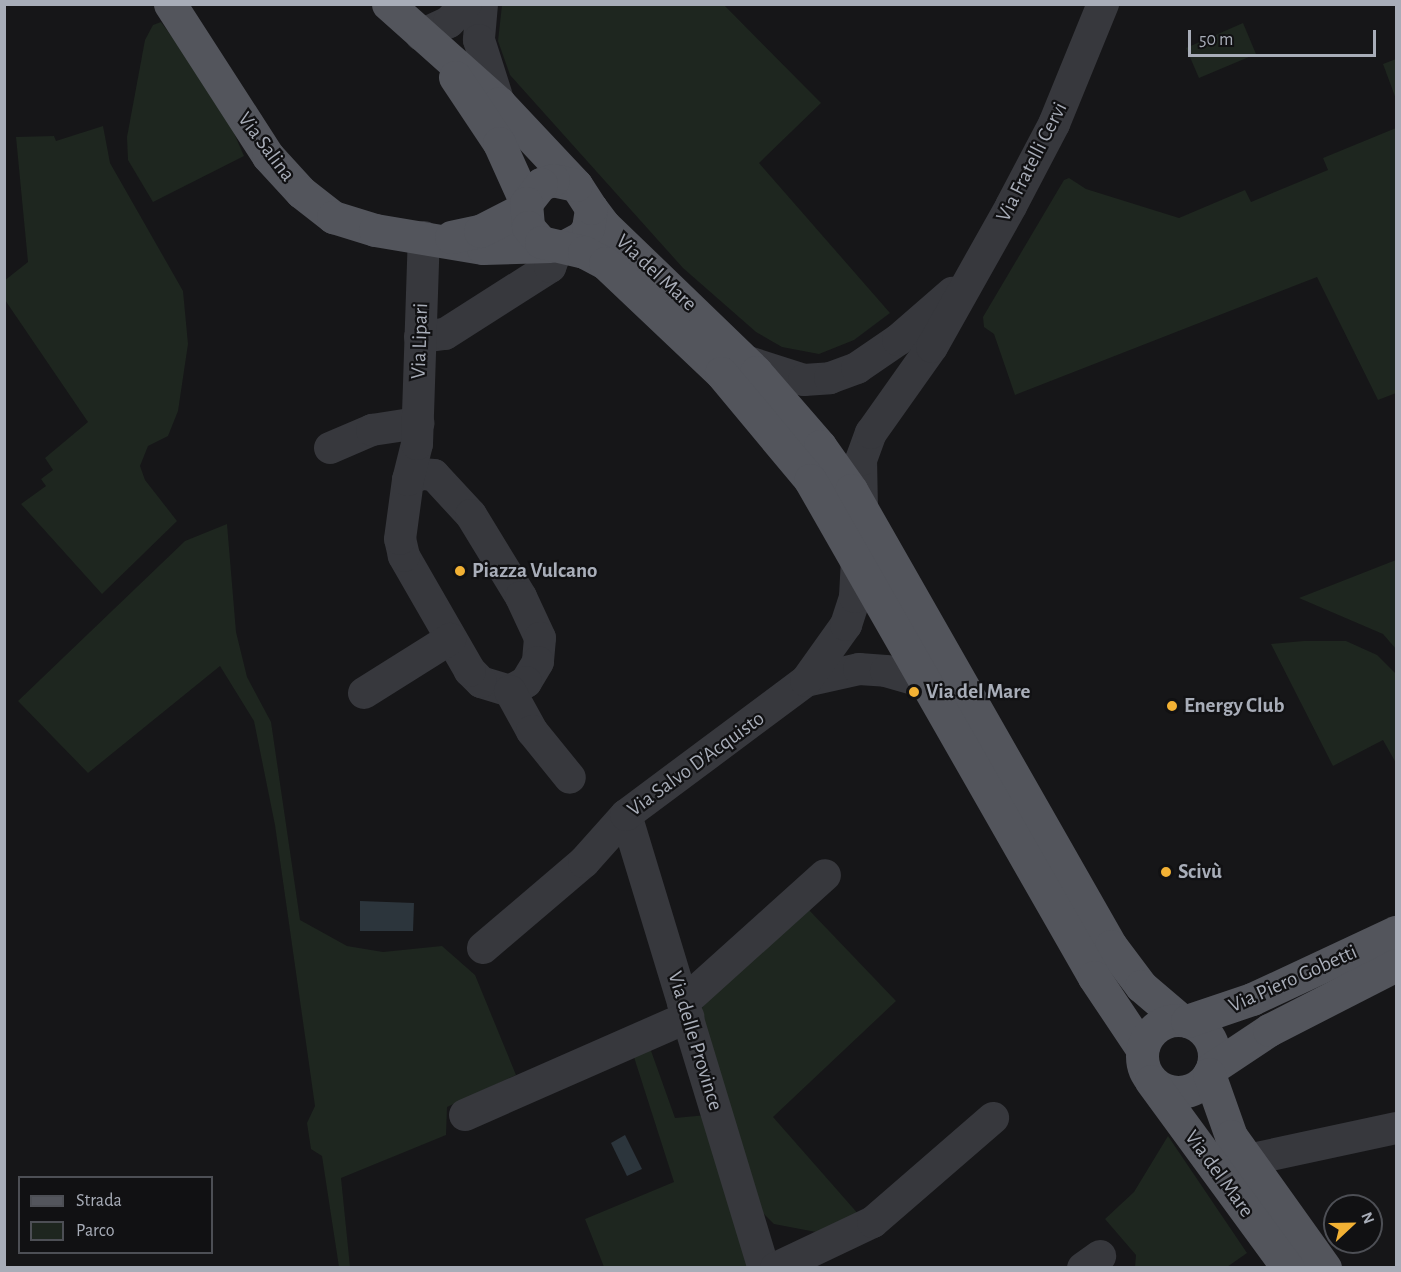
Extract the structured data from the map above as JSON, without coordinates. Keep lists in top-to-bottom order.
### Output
{
  "streets": {
    "main road": ["Via Salina", "Via del Mare", "Via Piero Gobetti"],
    "street": [
      "Via Fratelli Cervi",
      "Via Lipari",
      "Via Salvo D'Acquisto",
      "Via delle Province"
    ]
  },
  "crossings": [
    ["Via Salina", "Via del Mare"],
    ["Via Salina", "Via Lipari"],
    ["Via Fratelli Cervi", "Via del Mare"],
    ["Via del Mare", "Via Piero Gobetti"],
    ["Via Salvo D'Acquisto", "Via delle Province"]
  ],
  "places": [
    "Piazza Vulcano",
    "Via del Mare",
    "Energy Club",
    "Scivù"
  ],
  "legend": ["Strada", "Parco"],
  "scale_bar": "50 m",
  "north": "right"
}
